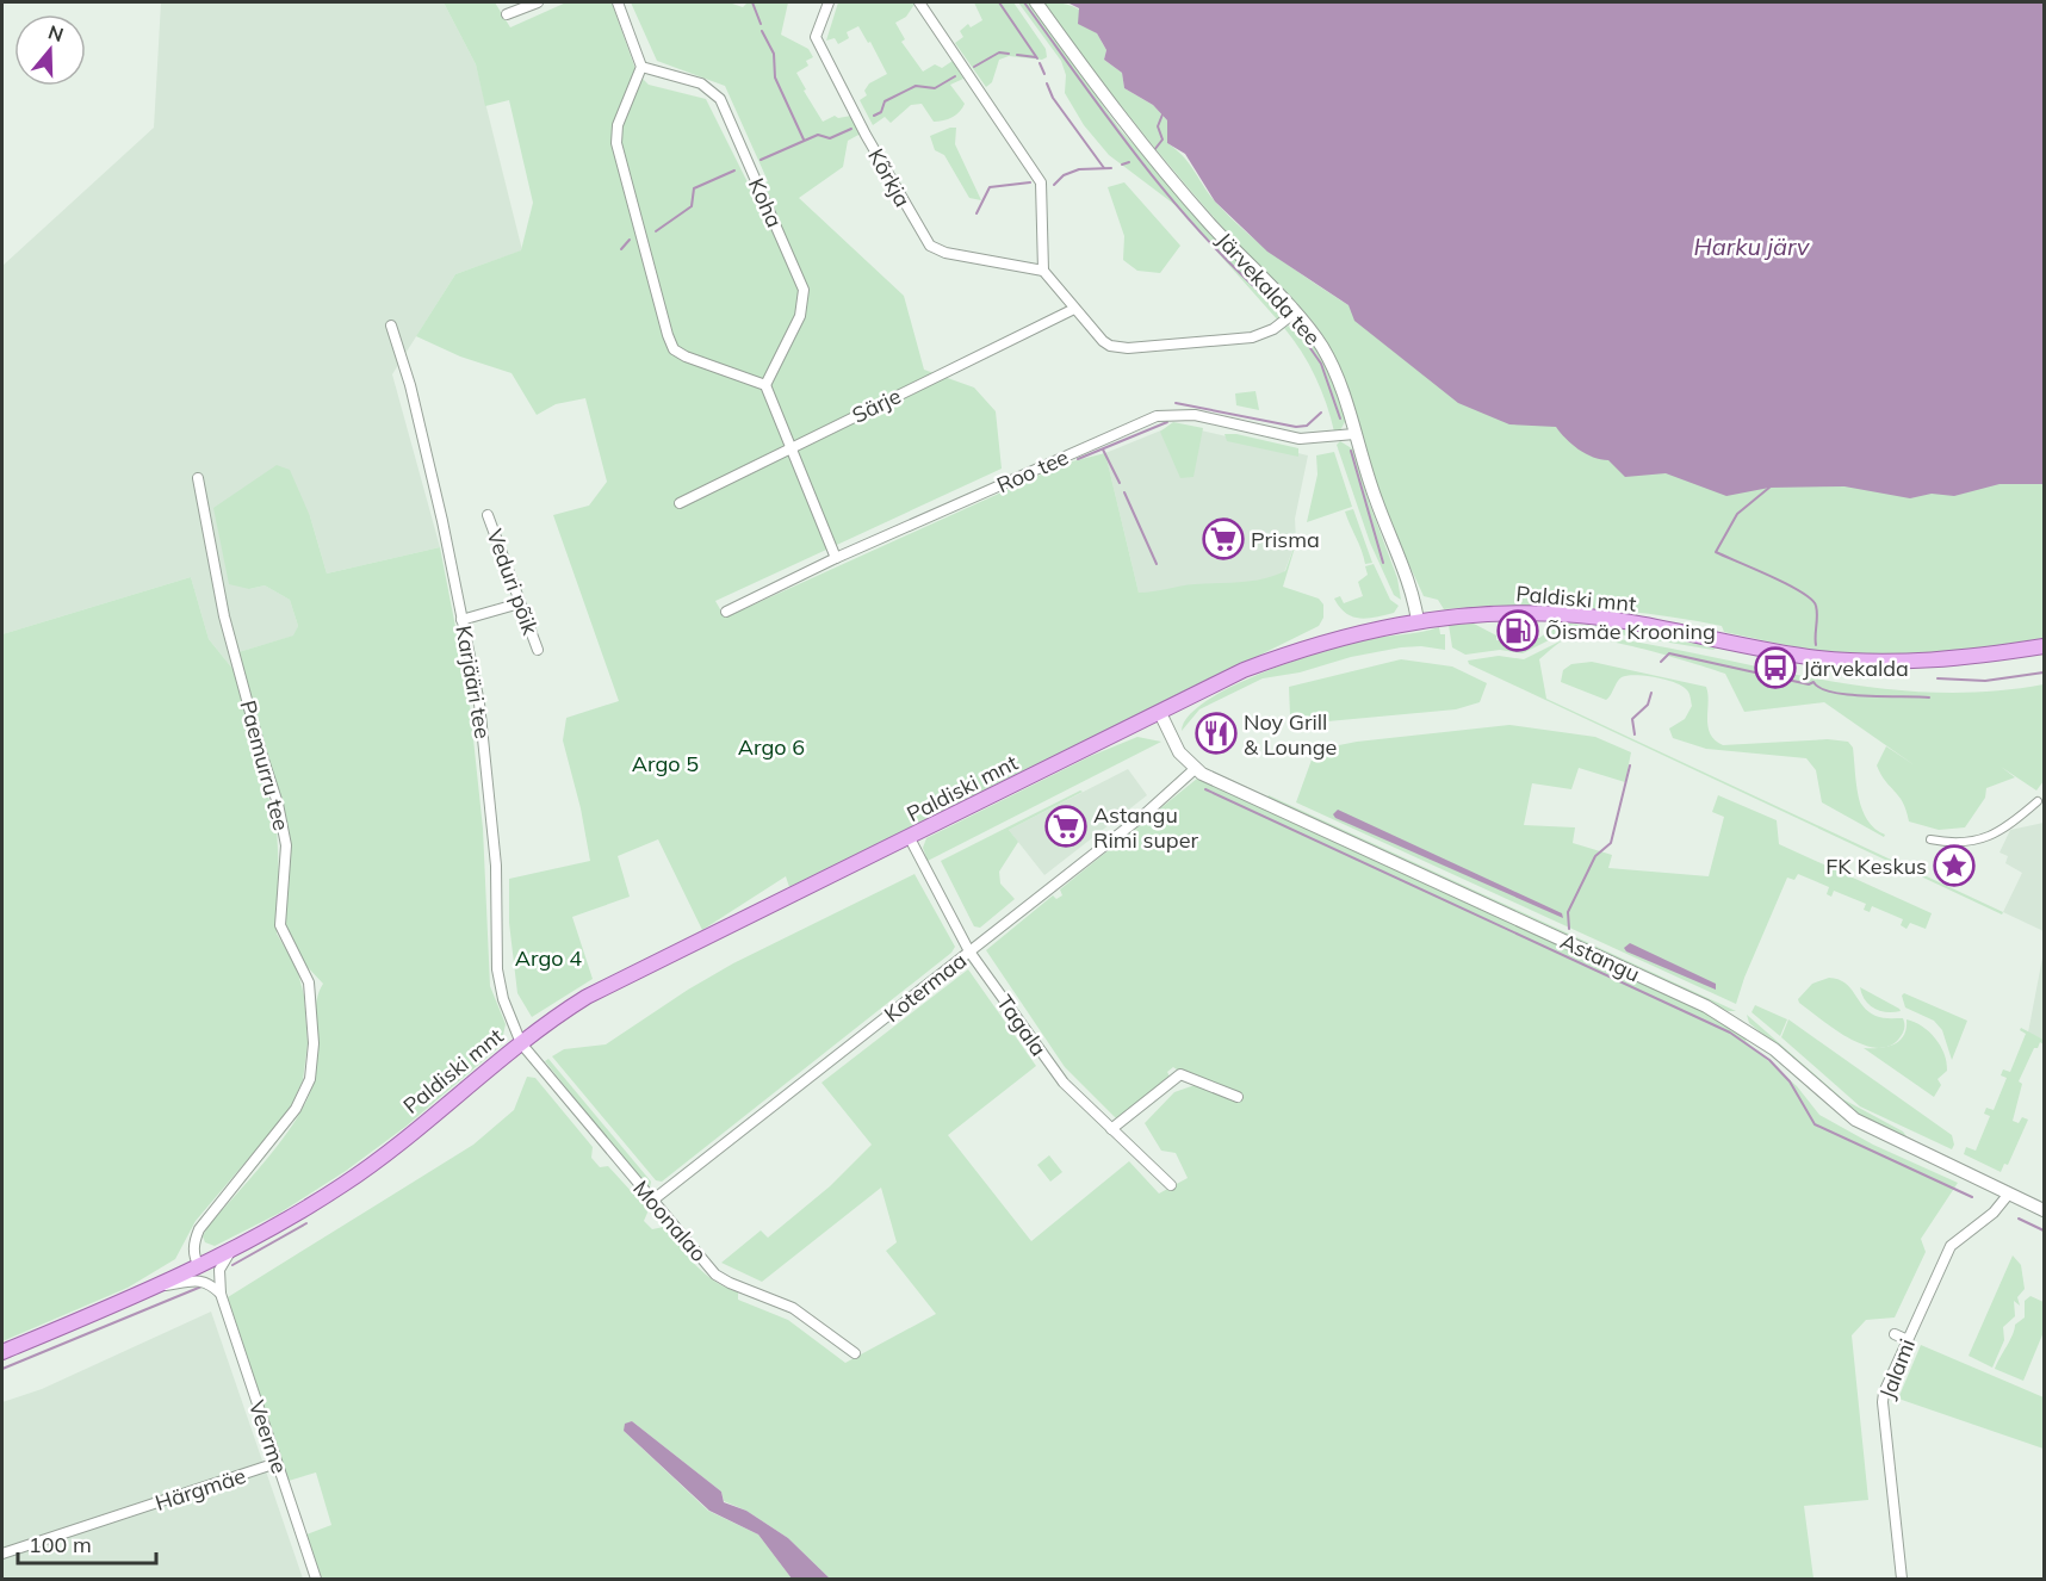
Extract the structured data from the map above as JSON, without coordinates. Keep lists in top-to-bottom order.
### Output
{
  "streets": {
    "main road": ["Paldiski mnt"],
    "street": [
      "Kõrkja",
      "Koha",
      "Järvekalda tee",
      "Särje",
      "Roo tee",
      "Veduri põik",
      "Karjääri tee",
      "Paemurru tee",
      "Astangu",
      "Kotermaa",
      "Tagala",
      "Moonalao",
      "Jalami",
      "Veerme",
      "Härgmäe"
    ]
  },
  "crossings": [
    ["Järvekalda tee", "Roo tee"],
    ["Järvekalda tee", "Paldiski mnt"],
    ["Paldiski mnt", "Karjääri tee"],
    ["Paldiski mnt", "Paemurru tee"],
    ["Paldiski mnt", "Astangu"],
    ["Paldiski mnt", "Tagala"],
    ["Paldiski mnt", "Moonalao"],
    ["Paldiski mnt", "Veerme"],
    ["Karjääri tee", "Moonalao"],
    ["Astangu", "Kotermaa"],
    ["Astangu", "Jalami"],
    ["Kotermaa", "Tagala"],
    ["Kotermaa", "Moonalao"],
    ["Veerme", "Härgmäe"]
  ],
  "water": ["Harku järv"],
  "parks": ["Argo 6", "Argo 5", "Argo 4"],
  "places": {
    "supermarket": ["Prisma", "Astangu Rimi super"],
    "fuel station": ["Õismäe Krooning"],
    "bus stop": ["Järvekalda"],
    "restaurant": ["Noy Grill & Lounge"],
    "place": ["FK Keskus"]
  },
  "scale_bar": "100 m",
  "north": "top"
}
